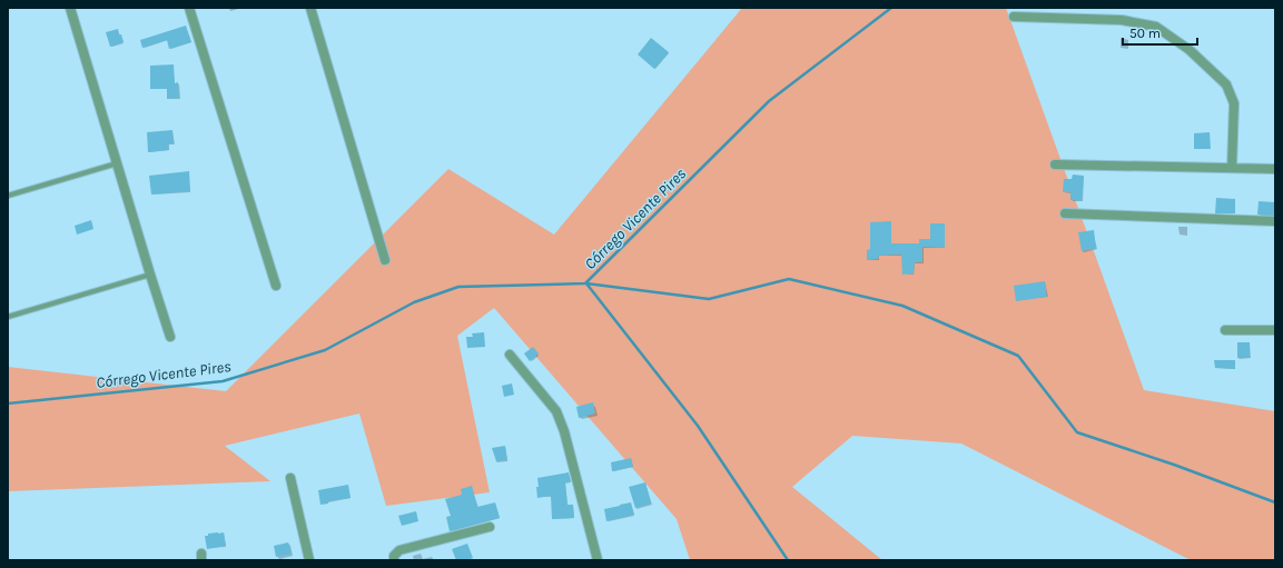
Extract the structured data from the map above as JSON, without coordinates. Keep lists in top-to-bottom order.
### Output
{
  "water": ["Córrego Vicente Pires"],
  "scale_bar": "50 m"
}
